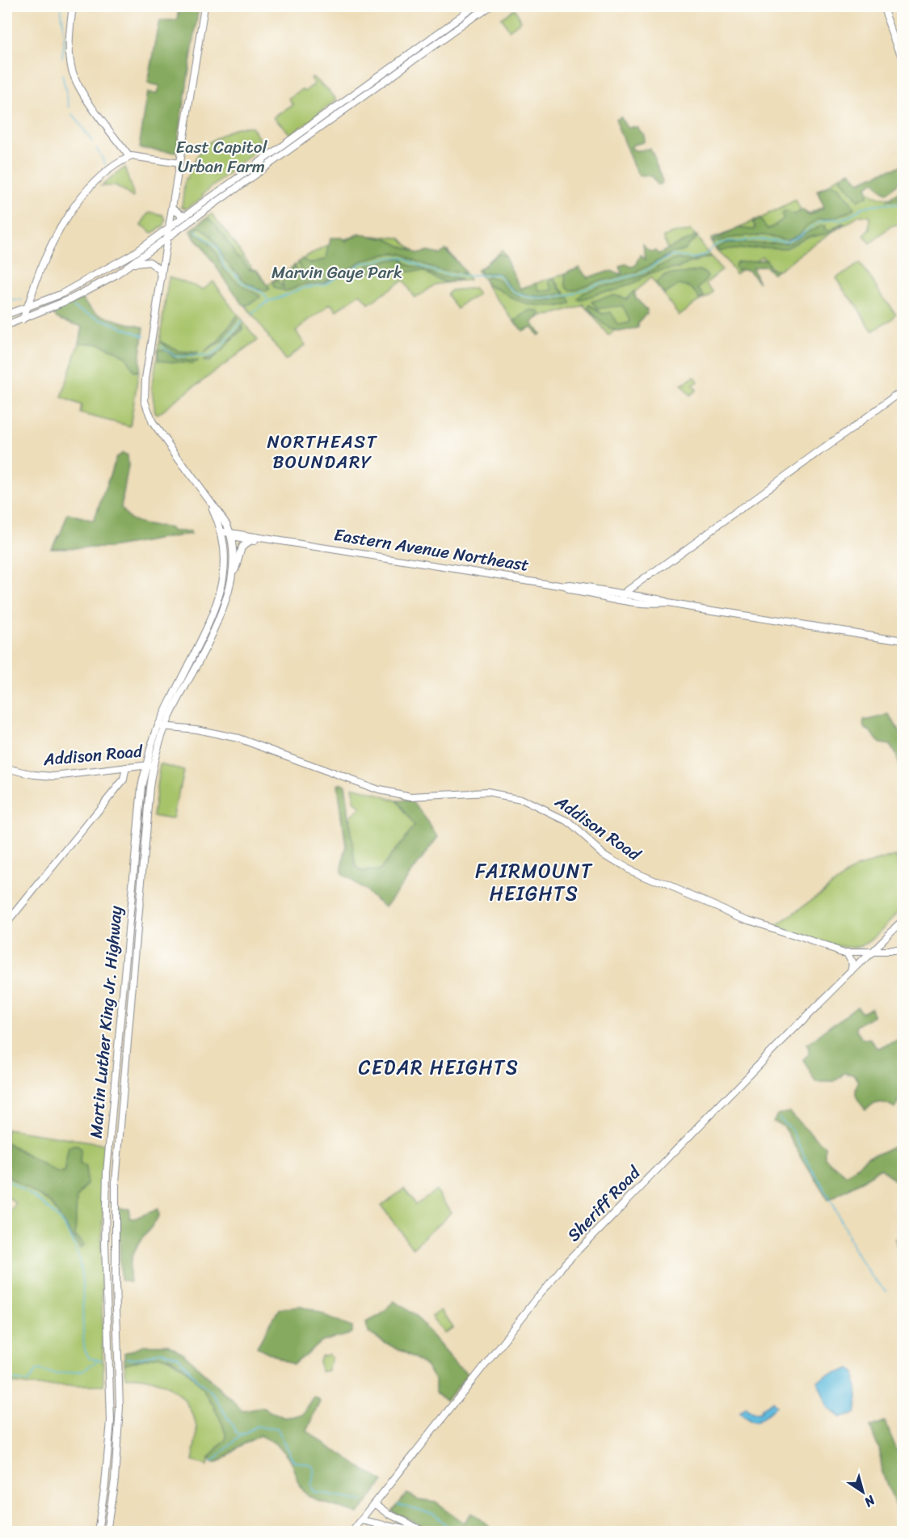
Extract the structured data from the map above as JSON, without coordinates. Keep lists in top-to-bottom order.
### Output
{
  "streets": {
    "main road": [
      "Eastern Avenue Northeast",
      "Addison Road",
      "Martin Luther King Jr. Highway",
      "Sheriff Road"
    ]
  },
  "crossings": [
    ["Eastern Avenue Northeast", "Martin Luther King Jr. Highway"],
    ["Addison Road", "Martin Luther King Jr. Highway"],
    ["Addison Road", "Sheriff Road"]
  ],
  "districts": ["NORTHEAST BOUNDARY", "FAIRMOUNT HEIGHTS", "CEDAR HEIGHTS"],
  "parks": ["East Capitol Urban Farm", "Marvin Gaye Park"],
  "north": "bottom right"
}
